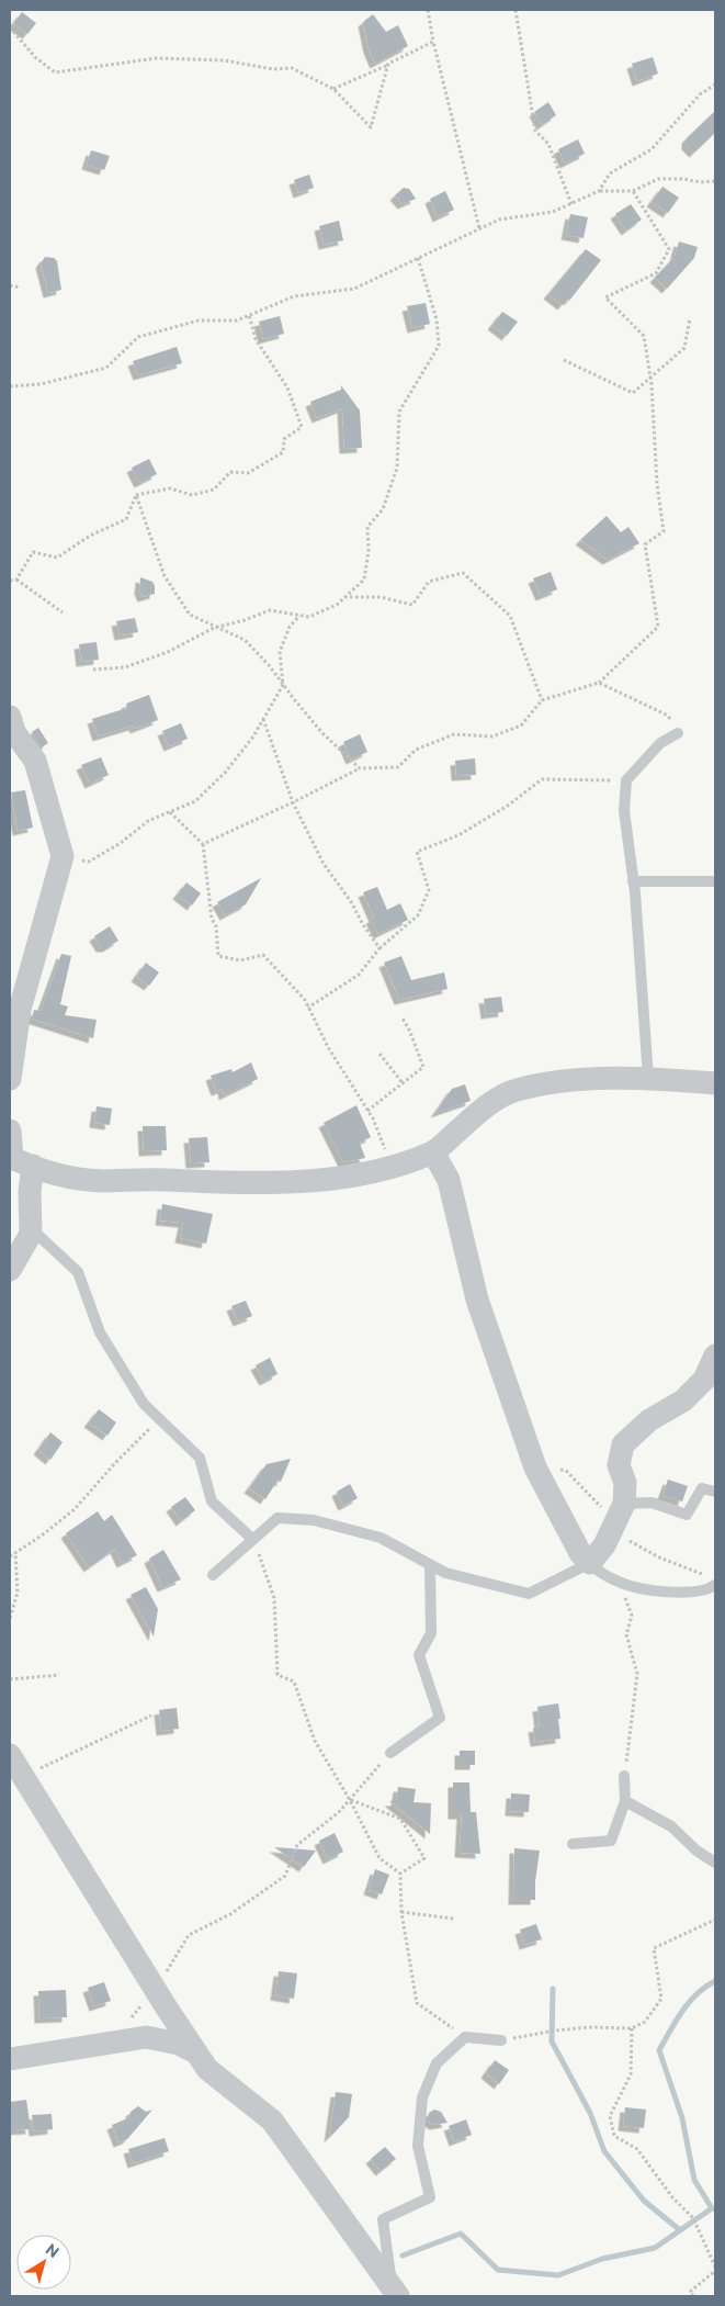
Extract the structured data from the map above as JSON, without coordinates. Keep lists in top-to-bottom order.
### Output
{
  "north": "top right"
}
